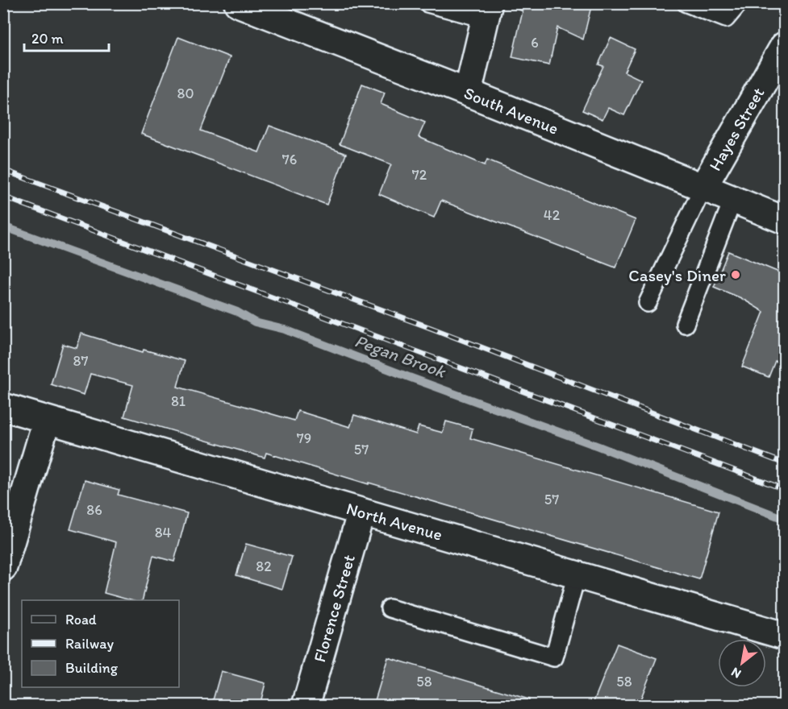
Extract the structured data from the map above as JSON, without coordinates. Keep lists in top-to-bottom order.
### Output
{
  "streets": {
    "street": [
      "South Avenue",
      "Hayes Street",
      "North Avenue",
      "Florence Street"
    ]
  },
  "crossings": [
    ["South Avenue", "Hayes Street"],
    ["North Avenue", "Florence Street"]
  ],
  "water": ["Pegan Brook"],
  "places": ["Casey's Diner"],
  "house_numbers": [
    "6",
    "80",
    "76",
    "72",
    "42",
    "87",
    "81",
    "79",
    "57",
    "57",
    "86",
    "84",
    "82",
    "58",
    "58"
  ],
  "legend": ["Road", "Railway", "Building"],
  "scale_bar": "20 m",
  "north": "bottom left"
}
